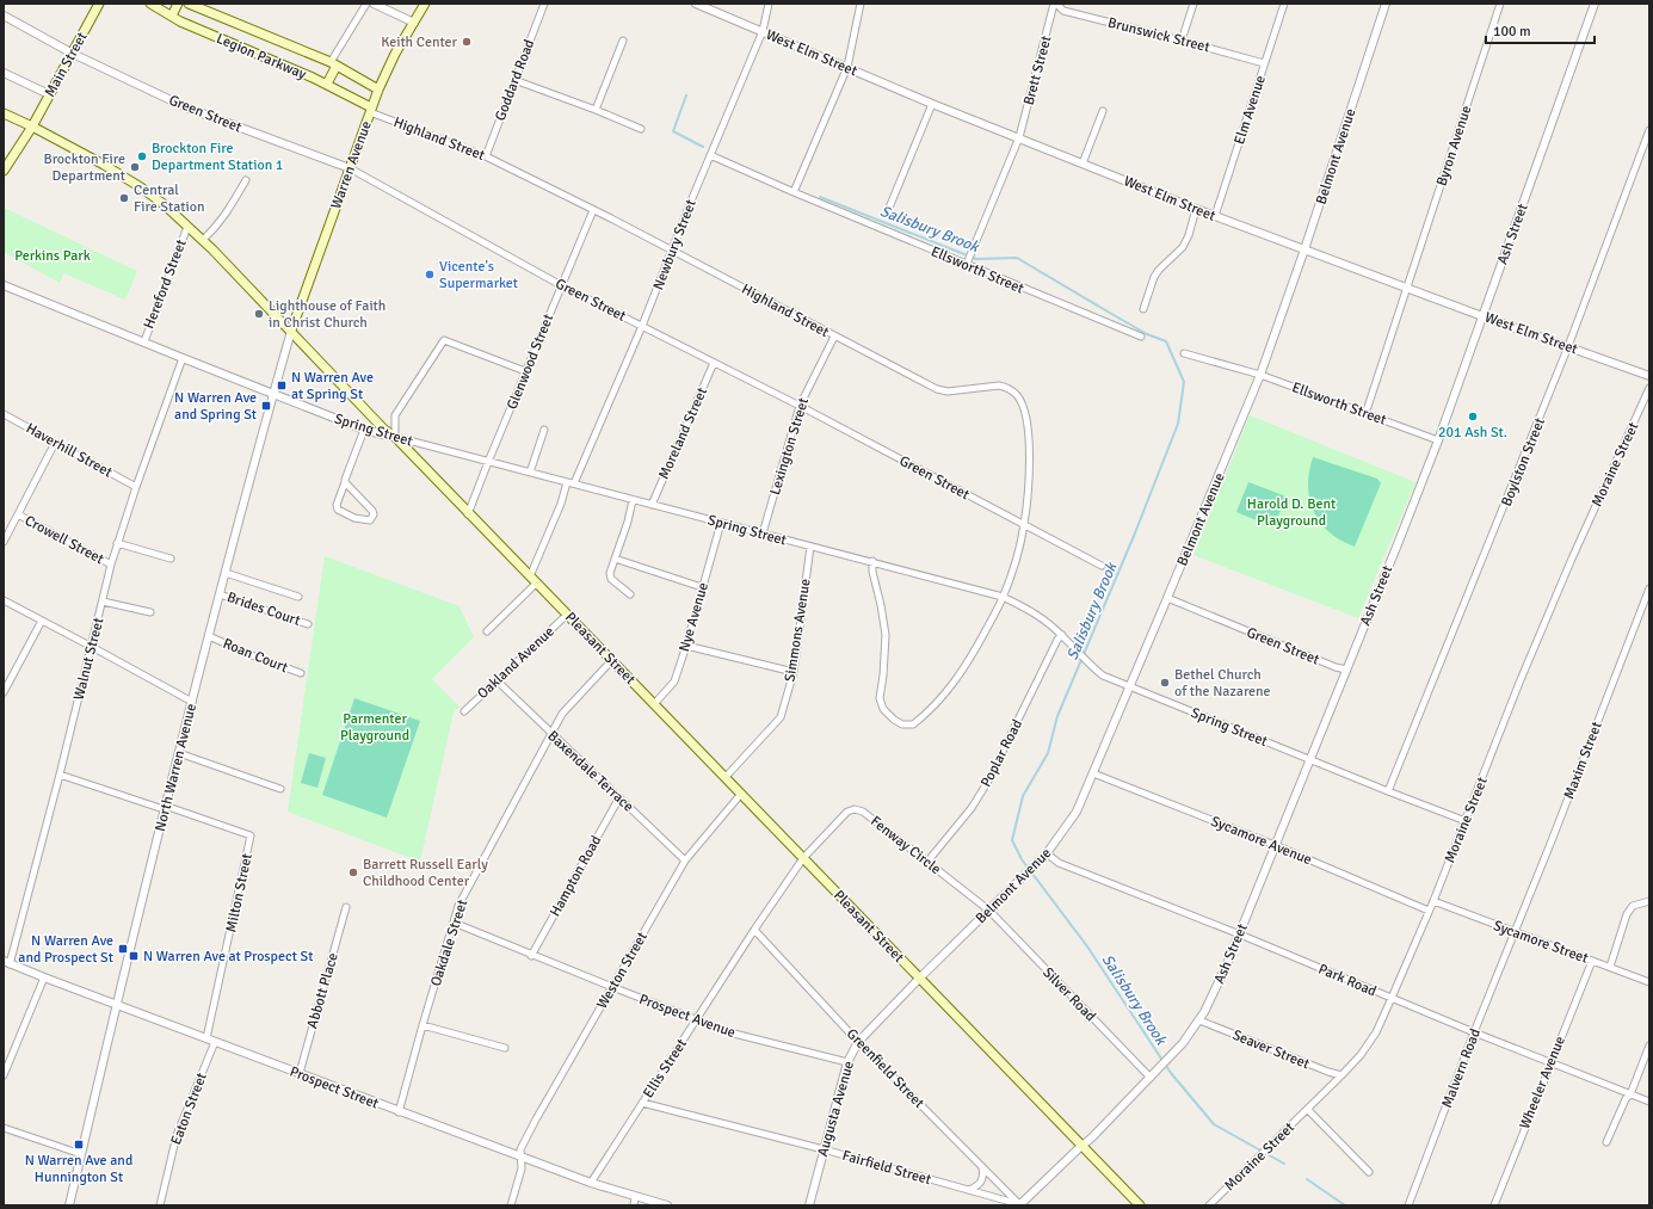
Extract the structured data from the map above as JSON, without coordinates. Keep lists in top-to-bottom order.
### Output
{
  "streets": {
    "main road": [
      "Legion Parkway",
      "Main Street",
      "Warren Avenue",
      "Pleasant Street"
    ],
    "street": [
      "Brunswick Street",
      "West Elm Street",
      "Brett Street",
      "Goddard Road",
      "Elm Avenue",
      "Green Street",
      "Highland Street",
      "Byron Avenue",
      "Belmont Avenue",
      "Ash Street",
      "Newbury Street",
      "Ellsworth Street",
      "Hereford Street",
      "Glenwood Street",
      "Spring Street",
      "Moreland Street",
      "Lexington Street",
      "Haverhill Street",
      "Boylston Street",
      "Moraine Street",
      "Crowell Street",
      "Brides Court",
      "Nye Avenue",
      "Simmons Avenue",
      "Roan Court",
      "Walnut Street",
      "Oakland Avenue",
      "Poplar Road",
      "Maxim Street",
      "North Warren Avenue",
      "Baxendale Terrace",
      "Sycamore Avenue",
      "Fenway Circle",
      "Hampton Road",
      "Milton Street",
      "Sycamore Street",
      "Oakdale Street",
      "Weston Street",
      "Park Road",
      "Abbott Place",
      "Silver Road",
      "Prospect Avenue",
      "Seaver Street",
      "Ellis Street",
      "Greenfield Street",
      "Malvern Road",
      "Wheeler Avenue",
      "Prospect Street",
      "Eaton Street",
      "Augusta Avenue",
      "Fairfield Street"
    ]
  },
  "crossings": [
    ["Brunswick Street", "Brett Street"],
    ["Brunswick Street", "Elm Avenue"],
    ["West Elm Street", "Brett Street"],
    ["West Elm Street", "Elm Avenue"],
    ["West Elm Street", "Byron Avenue"],
    ["West Elm Street", "Belmont Avenue"],
    ["West Elm Street", "Ash Street"],
    ["West Elm Street", "Newbury Street"],
    ["West Elm Street", "Boylston Street"],
    ["Legion Parkway", "Highland Street"],
    ["Legion Parkway", "Warren Avenue"],
    ["Main Street", "Green Street"],
    ["Main Street", "Pleasant Street"],
    ["Brett Street", "Ellsworth Street"],
    ["Goddard Road", "Highland Street"],
    ["Green Street", "Highland Street"],
    ["Green Street", "Belmont Avenue"],
    ["Green Street", "Warren Avenue"],
    ["Green Street", "Ash Street"],
    ["Green Street", "Newbury Street"],
    ["Green Street", "Glenwood Street"],
    ["Green Street", "Moreland Street"],
    ["Green Street", "Lexington Street"],
    ["Highland Street", "Warren Avenue"],
    ["Highland Street", "Newbury Street"],
    ["Highland Street", "Glenwood Street"],
    ["Highland Street", "Spring Street"],
    ["Highland Street", "Lexington Street"],
    ["Byron Avenue", "Ellsworth Street"],
    ["Belmont Avenue", "Ellsworth Street"],
    ["Belmont Avenue", "Spring Street"],
    ["Belmont Avenue", "Pleasant Street"],
    ["Belmont Avenue", "Sycamore Avenue"],
    ["Belmont Avenue", "Fenway Circle"],
    ["Belmont Avenue", "Park Road"],
    ["Belmont Avenue", "Silver Road"],
    ["Belmont Avenue", "Augusta Avenue"],
    ["Warren Avenue", "Pleasant Street"],
    ["Warren Avenue", "North Warren Avenue"],
    ["Ash Street", "Ellsworth Street"],
    ["Ash Street", "Spring Street"],
    ["Ash Street", "Pleasant Street"],
    ["Ash Street", "Sycamore Avenue"],
    ["Ash Street", "Park Road"],
    ["Ash Street", "Silver Road"],
    ["Ash Street", "Seaver Street"],
    ["Ash Street", "Greenfield Street"],
    ["Ash Street", "Fairfield Street"],
    ["Newbury Street", "Ellsworth Street"],
    ["Newbury Street", "Spring Street"],
    ["Hereford Street", "Spring Street"],
    ["Hereford Street", "Pleasant Street"],
    ["Glenwood Street", "Spring Street"],
    ["Glenwood Street", "Pleasant Street"],
    ["Spring Street", "Moreland Street"],
    ["Spring Street", "Lexington Street"],
    ["Spring Street", "Boylston Street"],
    ["Spring Street", "Moraine Street"],
    ["Spring Street", "Nye Avenue"],
    ["Spring Street", "Simmons Avenue"],
    ["Spring Street", "Pleasant Street"],
    ["Spring Street", "Walnut Street"],
    ["Spring Street", "Poplar Road"],
    ["Spring Street", "North Warren Avenue"],
    ["Haverhill Street", "Walnut Street"],
    ["Moraine Street", "Sycamore Avenue"],
    ["Moraine Street", "Sycamore Street"],
    ["Moraine Street", "Park Road"],
    ["Moraine Street", "Seaver Street"],
    ["Crowell Street", "Walnut Street"],
    ["Brides Court", "North Warren Avenue"],
    ["Nye Avenue", "Pleasant Street"],
    ["Simmons Avenue", "Pleasant Street"],
    ["Pleasant Street", "Oakland Avenue"],
    ["Pleasant Street", "North Warren Avenue"],
    ["Pleasant Street", "Fenway Circle"],
    ["Pleasant Street", "Oakdale Street"],
    ["Pleasant Street", "Weston Street"],
    ["Pleasant Street", "Ellis Street"],
    ["Pleasant Street", "Augusta Avenue"],
    ["Roan Court", "North Warren Avenue"],
    ["Walnut Street", "Prospect Street"],
    ["Oakland Avenue", "Baxendale Terrace"],
    ["Poplar Road", "Fenway Circle"],
    ["Maxim Street", "Sycamore Street"],
    ["Maxim Street", "Malvern Road"],
    ["North Warren Avenue", "Milton Street"],
    ["North Warren Avenue", "Prospect Street"],
    ["Baxendale Terrace", "Hampton Road"],
    ["Baxendale Terrace", "Oakdale Street"],
    ["Baxendale Terrace", "Weston Street"],
    ["Fenway Circle", "Silver Road"],
    ["Fenway Circle", "Ellis Street"],
    ["Hampton Road", "Prospect Avenue"],
    ["Milton Street", "Prospect Street"],
    ["Sycamore Street", "Malvern Road"],
    ["Sycamore Street", "Wheeler Avenue"],
    ["Oakdale Street", "Prospect Avenue"],
    ["Oakdale Street", "Prospect Street"],
    ["Weston Street", "Prospect Avenue"],
    ["Weston Street", "Prospect Street"],
    ["Park Road", "Malvern Road"],
    ["Park Road", "Wheeler Avenue"],
    ["Abbott Place", "Prospect Street"],
    ["Prospect Avenue", "Ellis Street"],
    ["Prospect Avenue", "Augusta Avenue"],
    ["Ellis Street", "Greenfield Street"],
    ["Ellis Street", "Prospect Street"],
    ["Ellis Street", "Fairfield Street"],
    ["Greenfield Street", "Augusta Avenue"],
    ["Greenfield Street", "Fairfield Street"],
    ["Prospect Street", "Eaton Street"],
    ["Augusta Avenue", "Fairfield Street"]
  ],
  "water": ["Salisbury Brook"],
  "parks": ["Perkins Park", "Harold D. Bent Playground", "Parmenter Playground"],
  "places": {
    "other": [
      "Keith Center",
      "Brockton Fire Department Station 1",
      "Brockton Fire Department",
      "Central Fire Station",
      "Vicente's Supermarket",
      "Lighthouse of Faith in Christ Church",
      "201 Ash St.",
      "Bethel Church of the Nazarene",
      "Barrett Russell Early Childhood Center"
    ],
    "transit": [
      "N Warren Ave at Spring St",
      "N Warren Ave and Spring St",
      "N Warren Ave and Prospect St",
      "N Warren Ave at Prospect St",
      "N Warren Ave and Hunnington St"
    ]
  },
  "scale_bar": "100 m"
}
